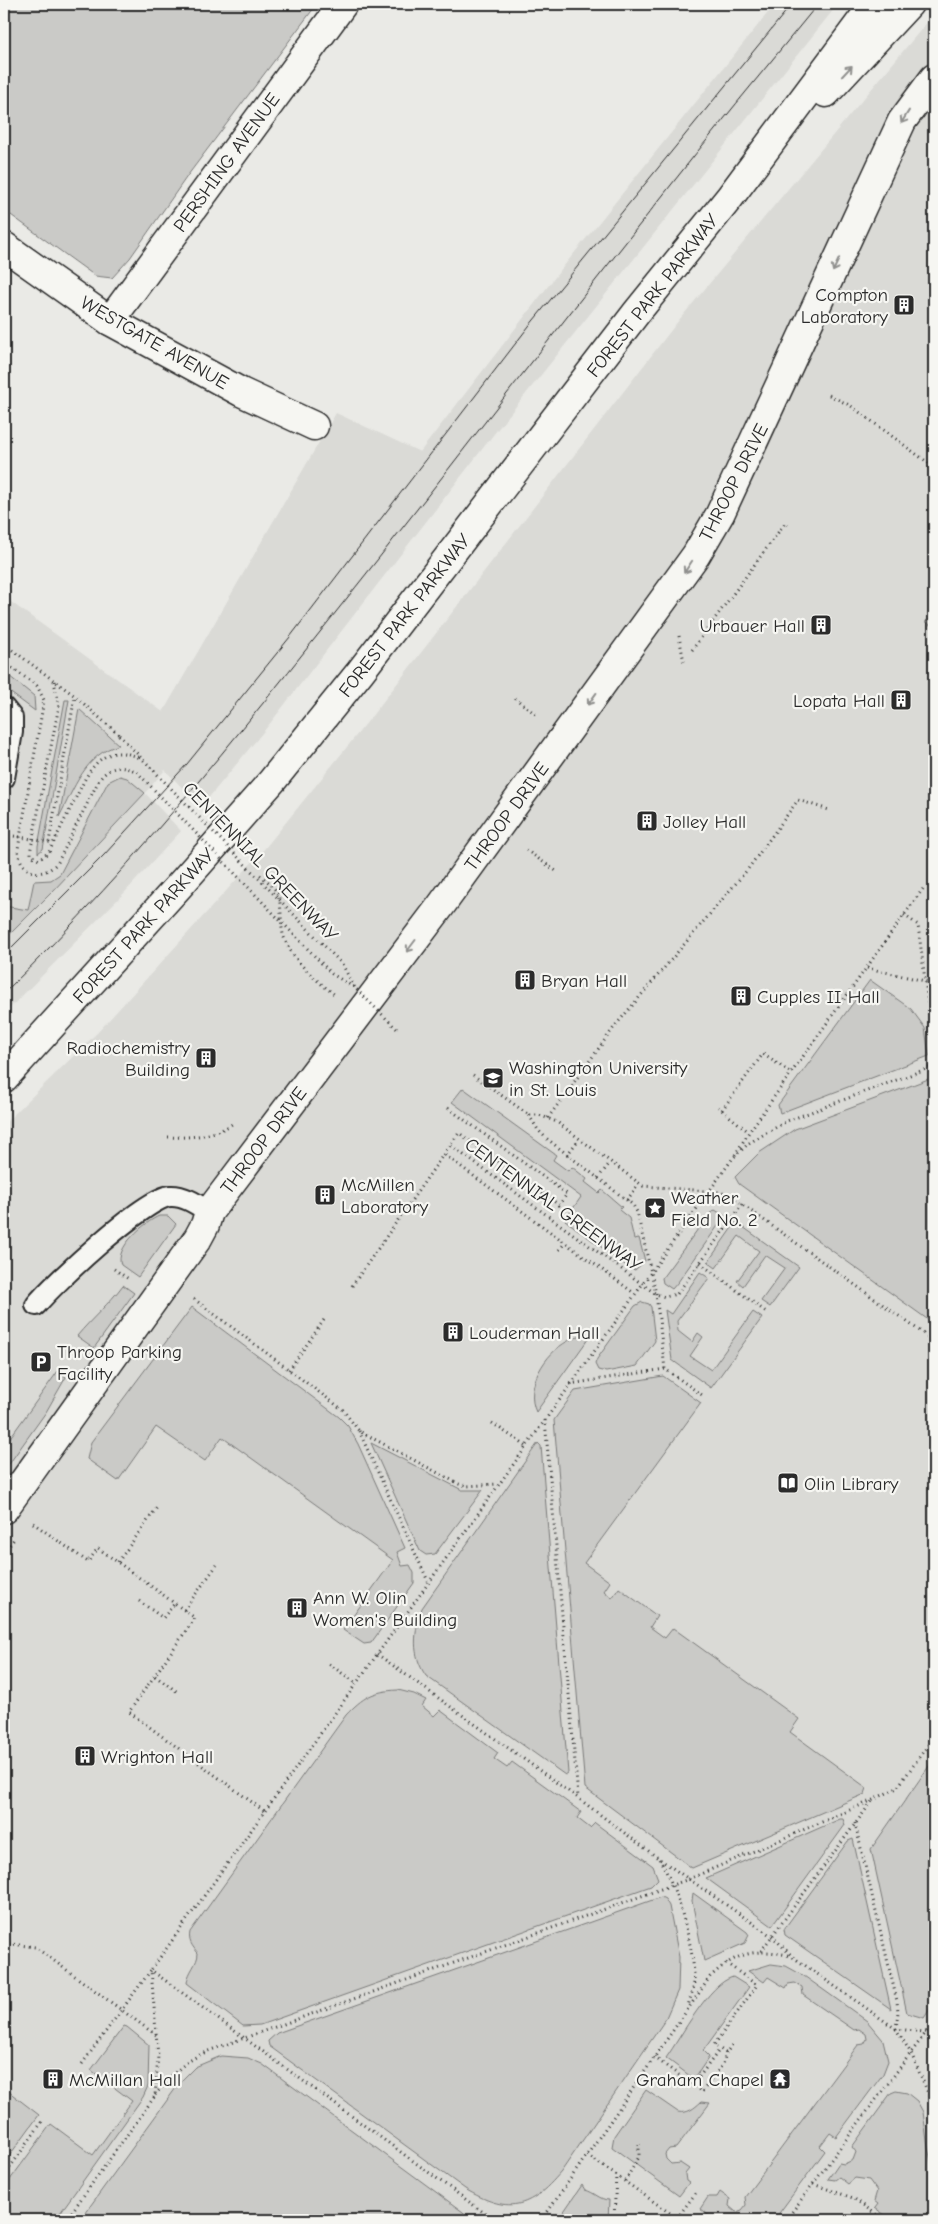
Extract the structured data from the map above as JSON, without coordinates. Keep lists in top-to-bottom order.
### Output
{
  "streets": {
    "street": [
      "PERSHING AVENUE",
      "FOREST PARK PARKWAY",
      "WESTGATE AVENUE",
      "THROOP DRIVE"
    ],
    "path": ["CENTENNIAL GREENWAY"]
  },
  "crossings": [
    ["PERSHING AVENUE", "WESTGATE AVENUE"]
  ],
  "one_way": ["THROOP DRIVE"],
  "places": {
    "building": [
      "Compton Laboratory",
      "Urbauer Hall",
      "Lopata Hall",
      "Jolley Hall",
      "Bryan Hall",
      "Cupples II Hall",
      "Radiochemistry Building",
      "McMillen Laboratory",
      "Louderman Hall",
      "Ann W. Olin Women's Building",
      "Wrighton Hall",
      "McMillan Hall"
    ],
    "school or university": ["Washington University in St. Louis"],
    "place": ["Weather Field No. 2"],
    "parking": ["Throop Parking Facility"],
    "library": ["Olin Library"],
    "temple": ["Graham Chapel"]
  }
}
